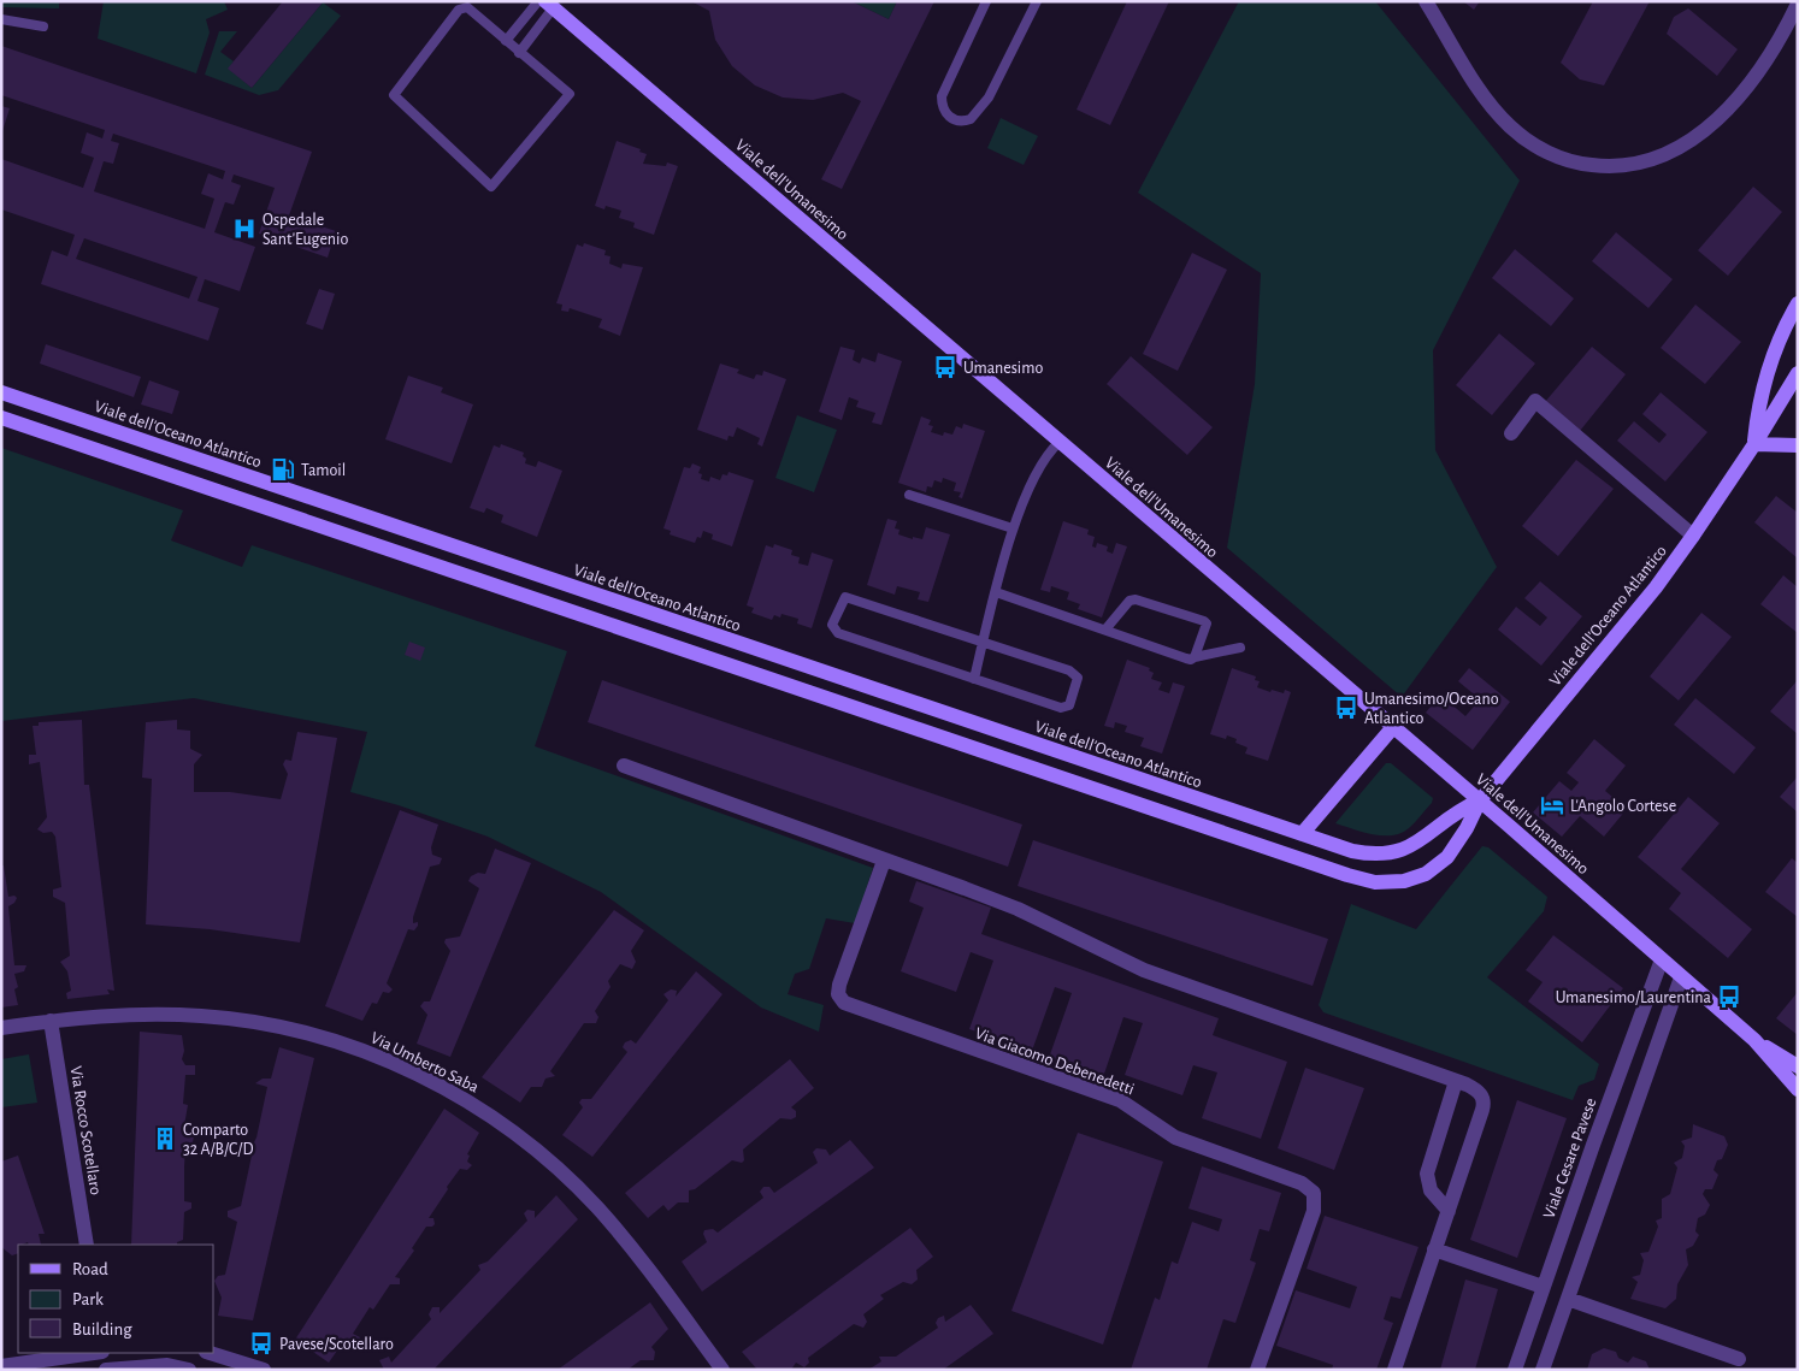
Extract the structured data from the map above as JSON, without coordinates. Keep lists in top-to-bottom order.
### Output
{
  "streets": {
    "main road": ["Viale dell'Umanesimo", "Viale dell'Oceano Atlantico"],
    "street": [
      "Via Giacomo Debenedetti",
      "Via Umberto Saba",
      "Via Rocco Scotellaro",
      "Viale Cesare Pavese"
    ]
  },
  "crossings": [
    ["Viale dell'Umanesimo", "Viale dell'Oceano Atlantico"],
    ["Viale dell'Umanesimo", "Viale Cesare Pavese"],
    ["Via Umberto Saba", "Via Rocco Scotellaro"]
  ],
  "places": {
    "hospital": ["Ospedale Sant'Eugenio"],
    "bus stop": [
      "Umanesimo",
      "Umanesimo/Oceano Atlantico",
      "Umanesimo/Laurentina",
      "Pavese/Scotellaro"
    ],
    "fuel station": ["Tamoil"],
    "hotel": ["L'Angolo Cortese"],
    "building": ["Comparto 32 A/B/C/D"]
  },
  "legend": ["Road", "Park", "Building"]
}
